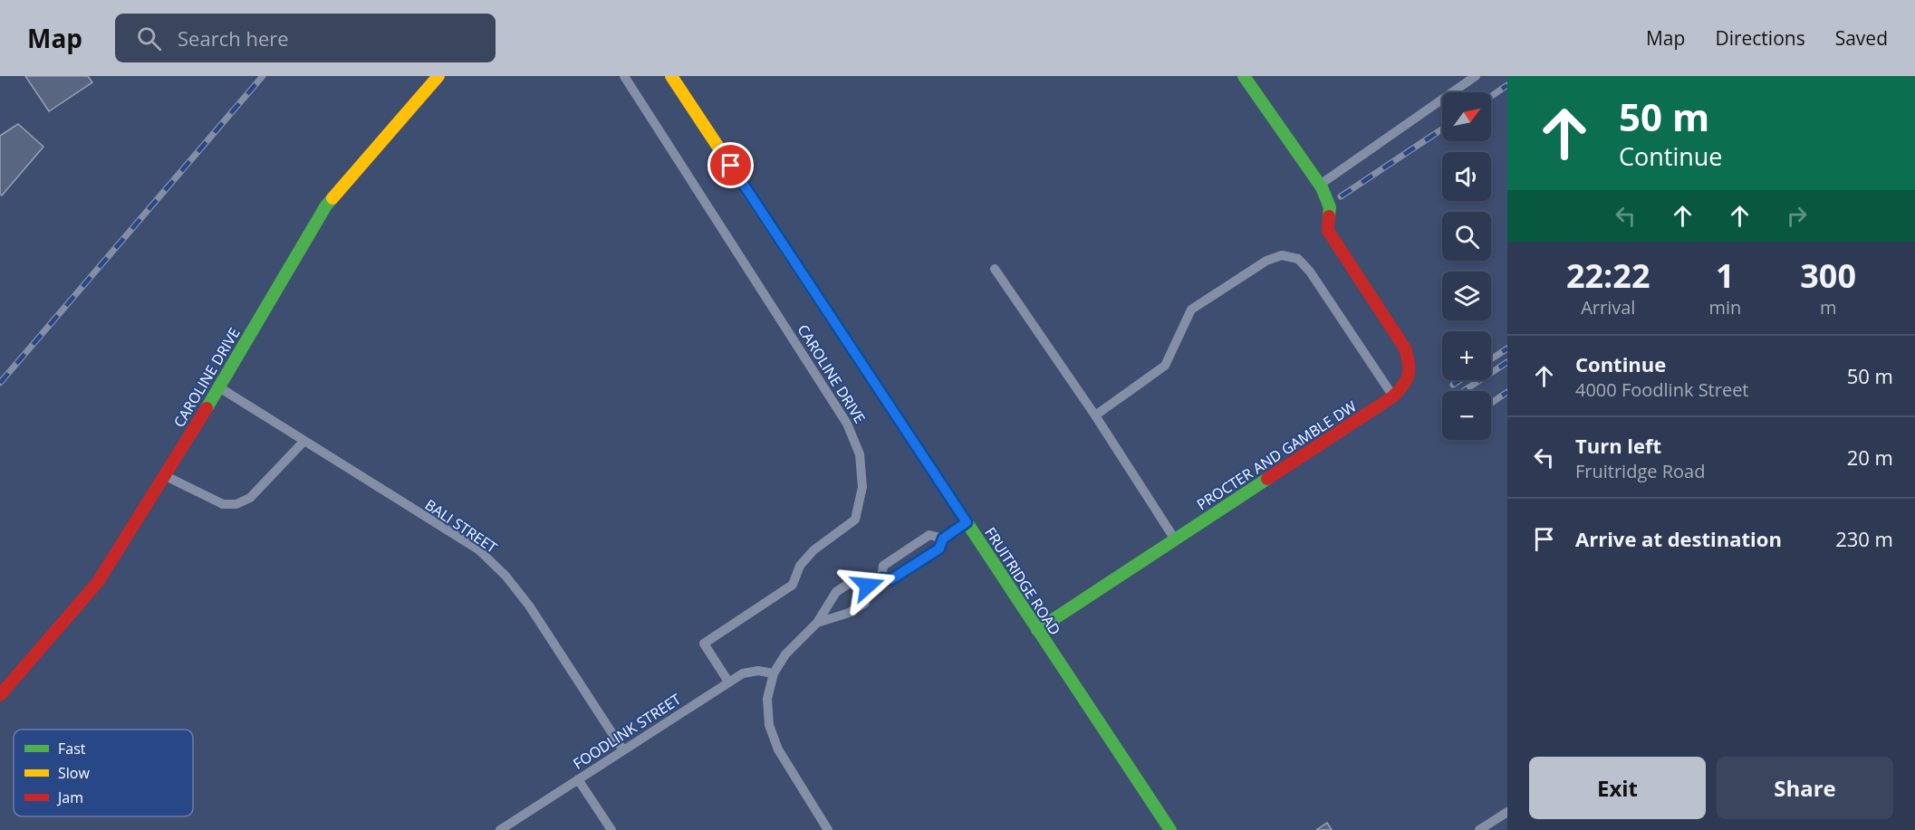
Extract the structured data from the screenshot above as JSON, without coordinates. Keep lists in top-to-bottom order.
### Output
{
  "streets": {
    "street": [
      "CAROLINE DRIVE",
      "PROCTER AND GAMBLE DW",
      "BALI STREET",
      "FRUITRIDGE ROAD",
      "FOODLINK STREET"
    ]
  },
  "crossings": [
    ["CAROLINE DRIVE", "BALI STREET"],
    ["CAROLINE DRIVE", "FOODLINK STREET"],
    ["PROCTER AND GAMBLE DW", "FRUITRIDGE ROAD"],
    ["BALI STREET", "FOODLINK STREET"]
  ],
  "legend": ["Fast", "Slow", "Jam"],
  "north": "top right",
  "page": {
    "header": "Map",
    "search": "Search here",
    "nav": ["Map", "Directions", "Saved"],
    "turn": ["50 m", "Continue"],
    "map_buttons": ["+", "−"],
    "eta": [
      "22:22",
      "Arrival",
      "1",
      "min",
      "300",
      "m"
    ],
    "list": [
      {
        "name": "Continue",
        "note": "4000 Foodlink Street",
        "value": "50 m"
      },
      {
        "name": "Turn left",
        "note": "Fruitridge Road",
        "value": "20 m"
      },
      {
        "name": "Arrive at destination",
        "value": "230 m"
      }
    ],
    "buttons": ["Exit", "Share"]
  }
}
